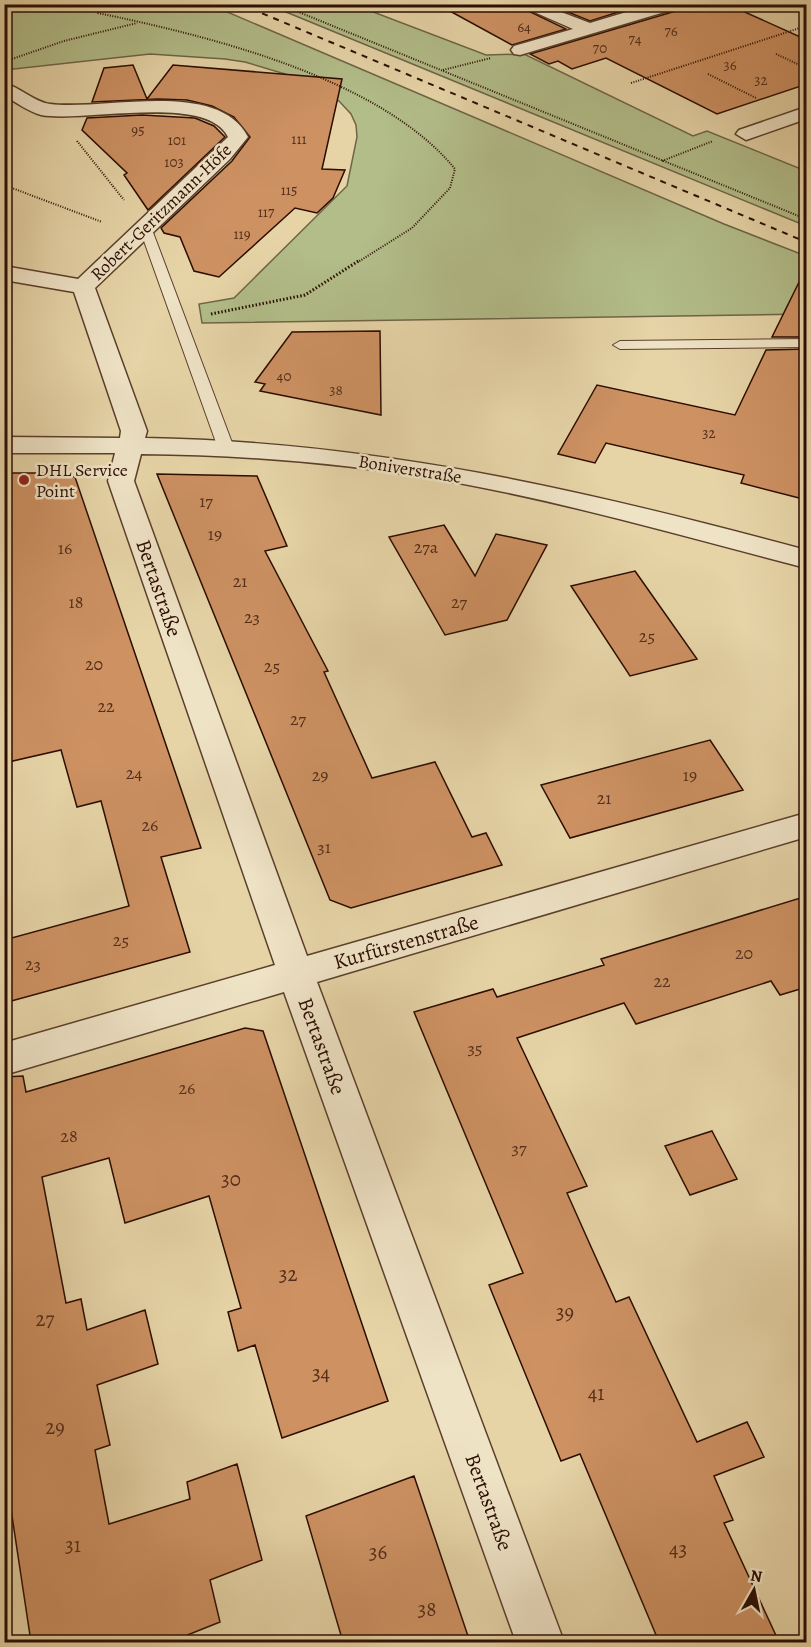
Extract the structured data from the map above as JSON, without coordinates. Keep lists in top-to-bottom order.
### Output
{
  "streets": {
    "street": [
      "Robert-Geritzmann-Höfe",
      "Boniverstraße",
      "Bertastraße",
      "Kurfürstenstraße"
    ]
  },
  "crossings": [
    ["Robert-Geritzmann-Höfe", "Boniverstraße"],
    ["Robert-Geritzmann-Höfe", "Bertastraße"],
    ["Boniverstraße", "Bertastraße"],
    ["Bertastraße", "Kurfürstenstraße"]
  ],
  "places": ["DHL Service Point"],
  "house_numbers": [
    "64",
    "76",
    "74",
    "70",
    "36",
    "32",
    "95",
    "111",
    "101",
    "103",
    "115",
    "117",
    "119",
    "40",
    "38",
    "32",
    "17",
    "19",
    "27a",
    "16",
    "21",
    "18",
    "27",
    "23",
    "25",
    "20",
    "25",
    "22",
    "27",
    "24",
    "29",
    "19",
    "21",
    "26",
    "31",
    "25",
    "20",
    "23",
    "22",
    "35",
    "26",
    "28",
    "37",
    "30",
    "32",
    "39",
    "27",
    "34",
    "41",
    "29",
    "31",
    "43",
    "36",
    "38"
  ],
  "north": "top"
}
